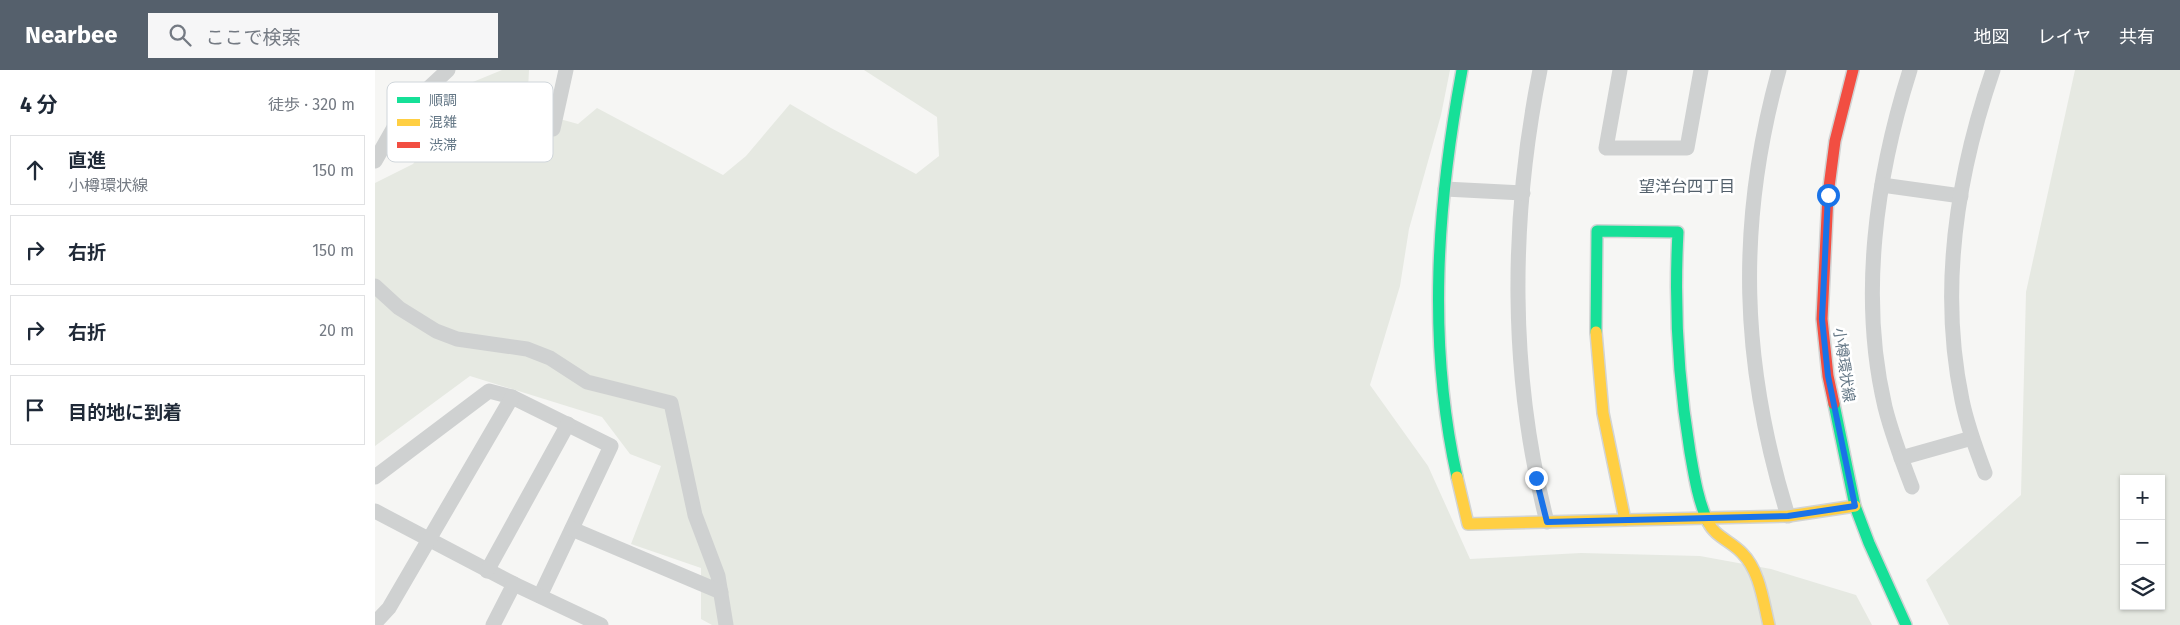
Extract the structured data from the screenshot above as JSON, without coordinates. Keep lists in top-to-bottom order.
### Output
{
  "streets": {
    "street": ["小樽環状線"]
  },
  "districts": ["望洋台四丁目"],
  "legend": ["順調", "混雑", "渋滞"],
  "page": {
    "header": "Nearbee",
    "search": "ここで検索",
    "nav": ["地図", "レイヤ", "共有"],
    "heading": ["4 分", "徒歩 · 320 m"],
    "list": [
      ["直進", "小樽環状線", "150 m"],
      ["右折", "150 m"],
      ["右折", "20 m"],
      "目的地に到着"
    ],
    "map_buttons": ["+", "−"]
  }
}
